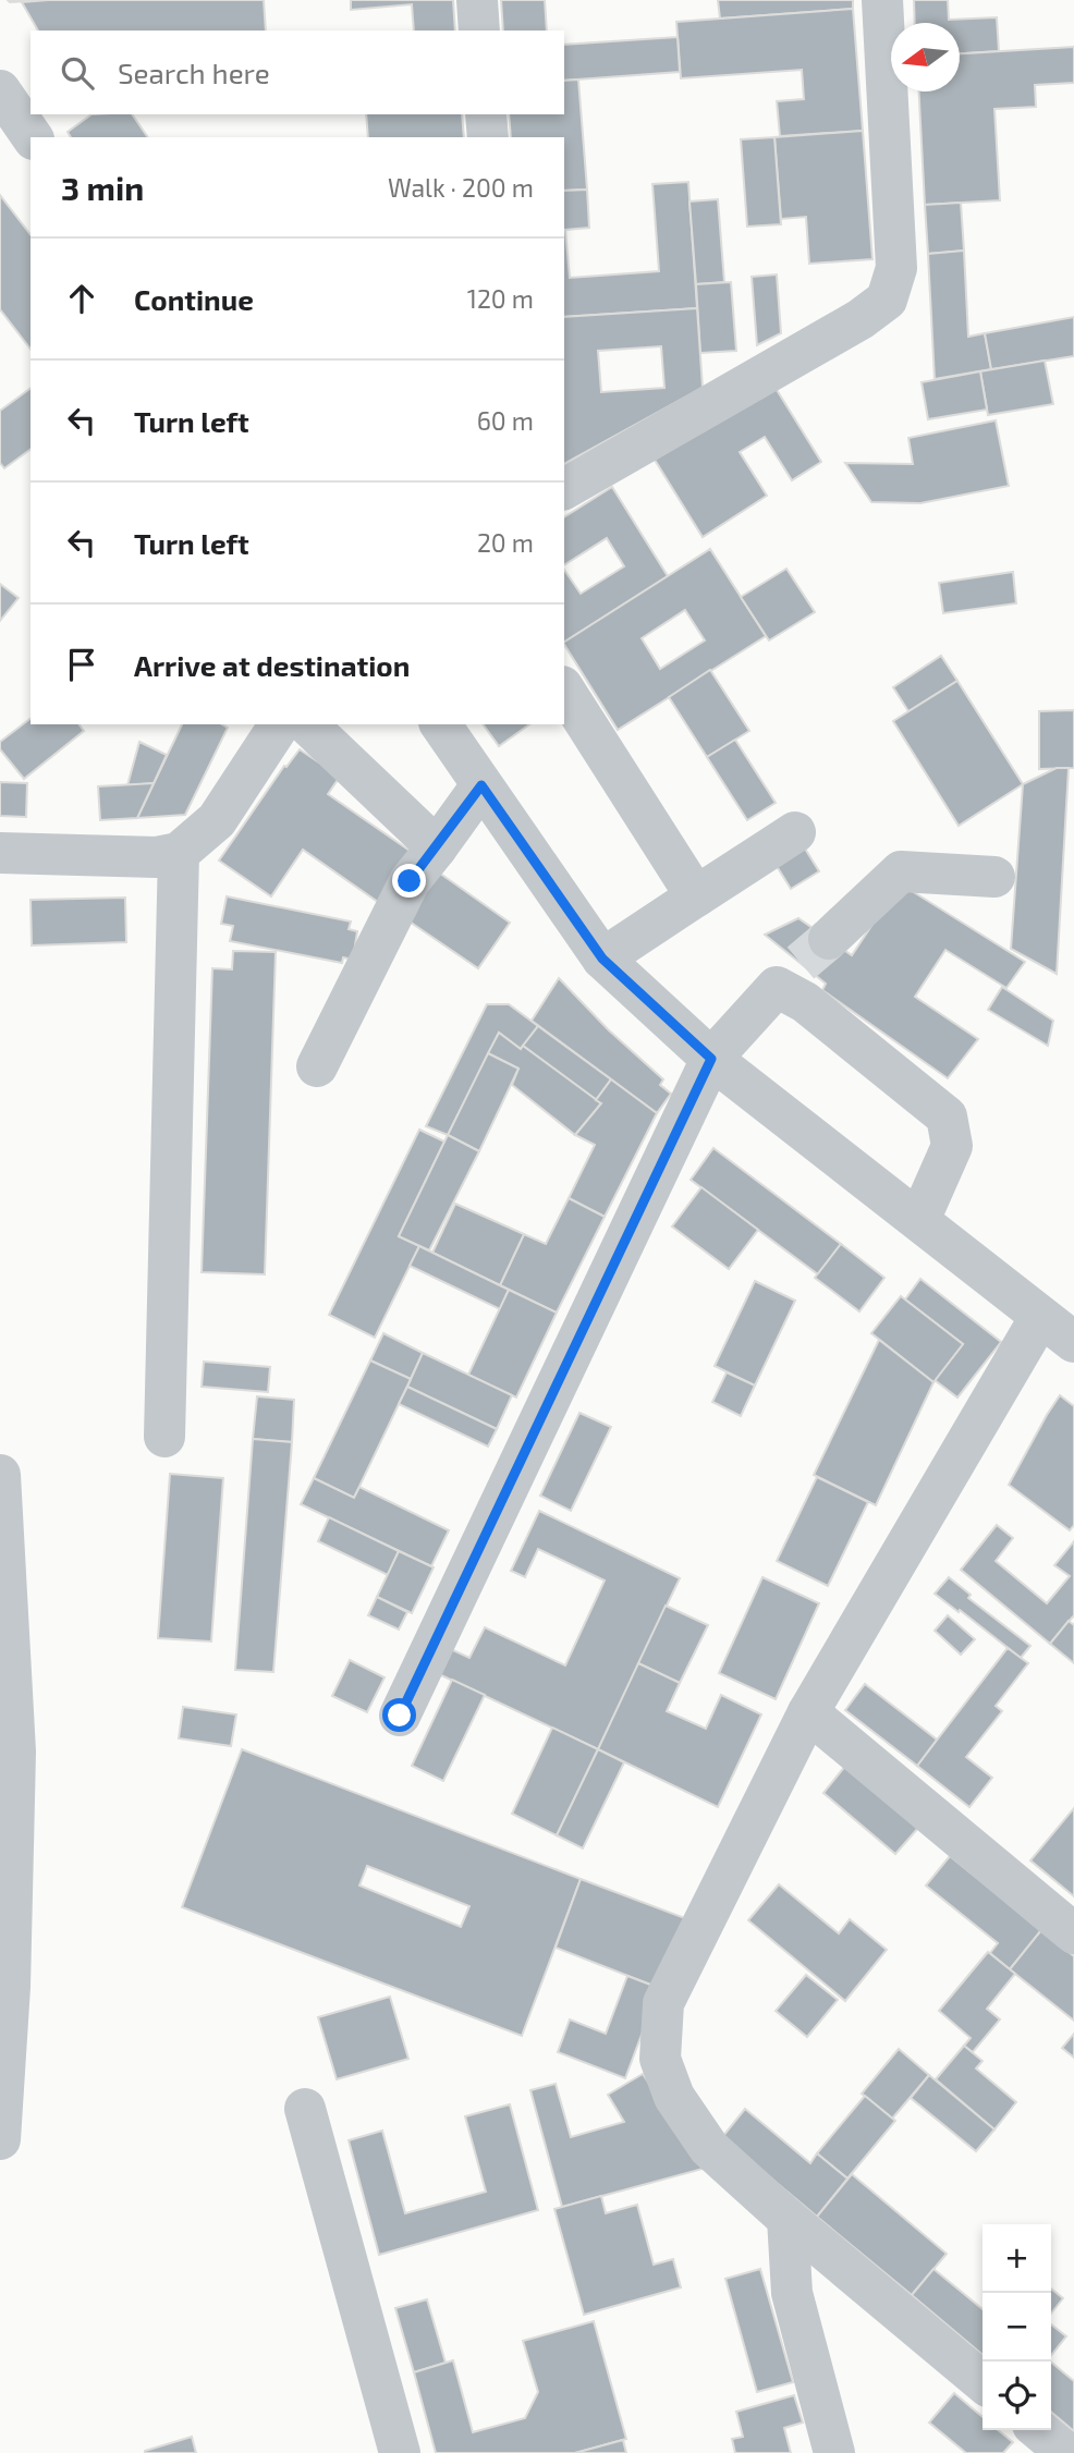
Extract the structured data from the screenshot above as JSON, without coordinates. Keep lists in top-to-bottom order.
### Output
{
  "north": "left",
  "page": {
    "search": "Search here",
    "heading": ["3 min", "Walk · 200 m"],
    "list": [
      ["Continue", "120 m"],
      ["Turn left", "60 m"],
      ["Turn left", "20 m"],
      "Arrive at destination"
    ],
    "map_buttons": ["+", "−"]
  }
}
